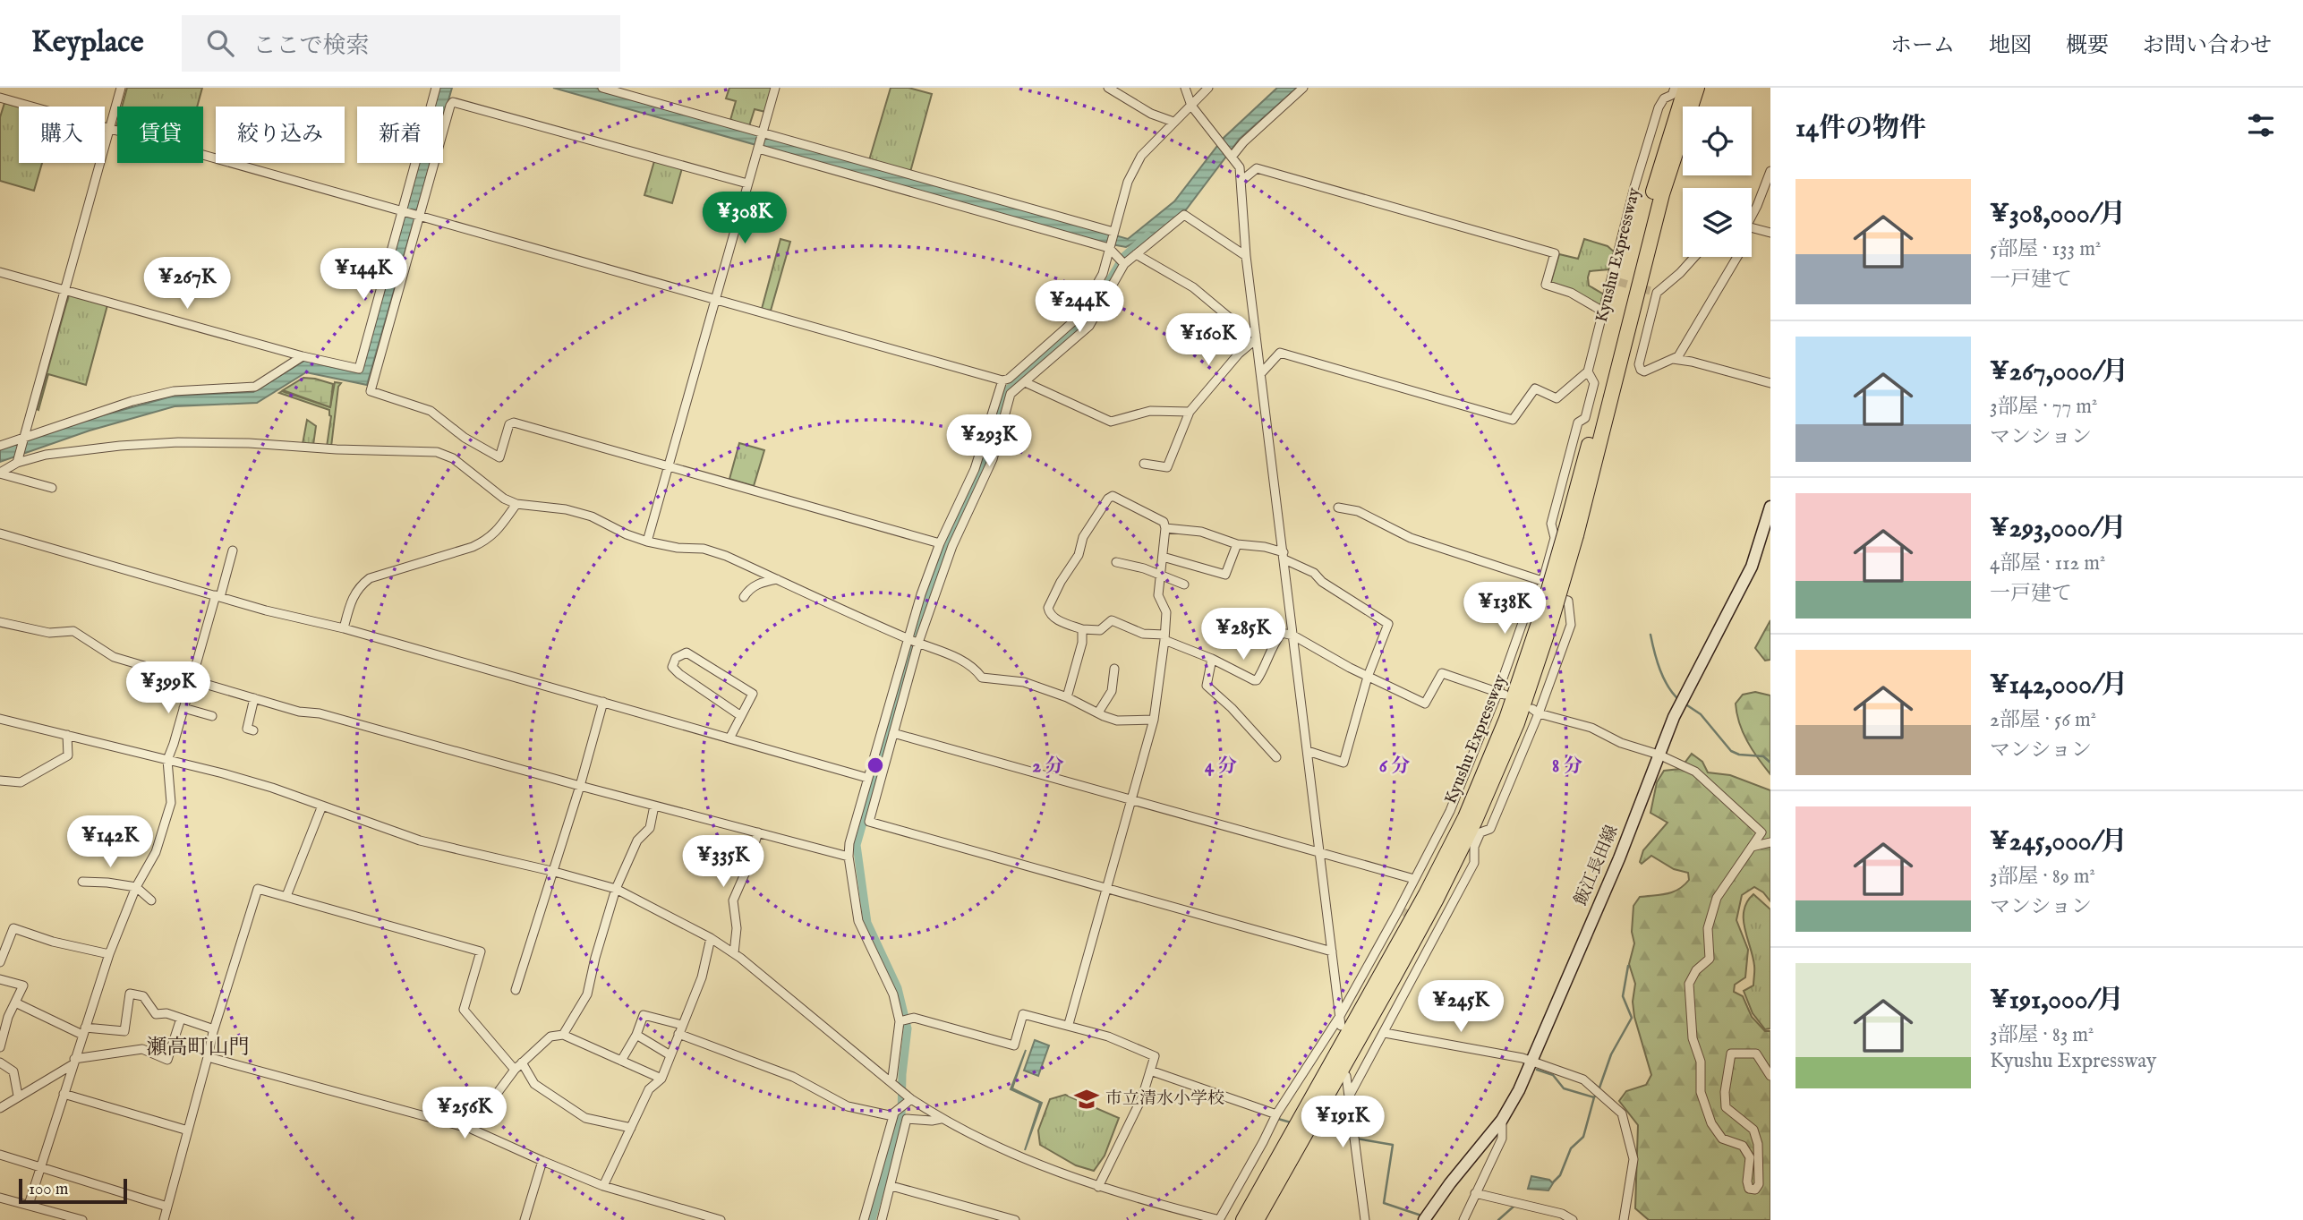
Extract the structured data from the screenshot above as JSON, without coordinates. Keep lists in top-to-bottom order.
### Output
{
  "streets": {
    "highway": ["Kyushu Expressway"],
    "main road": ["飯江長田線"]
  },
  "districts": ["瀬高町山門"],
  "places": {
    "school or university": ["市立清水小学校"]
  },
  "scale_bar": "100 m",
  "page": {
    "header": "Keyplace",
    "search": "ここで検索",
    "nav": [
      "ホーム",
      "地図",
      "概要",
      "お問い合わせ"
    ],
    "heading": "14件の物件",
    "chip": [
      "購入",
      "賃貸",
      "絞り込み",
      "新着"
    ],
    "list": [
      {
        "name": "¥308,000/月",
        "note": "5部屋 · 133 m² · 一戸建て"
      },
      {
        "name": "¥267,000/月",
        "note": "3部屋 · 77 m² · マンション"
      },
      {
        "name": "¥293,000/月",
        "note": "4部屋 · 112 m² · 一戸建て"
      },
      {
        "name": "¥142,000/月",
        "note": "2部屋 · 56 m² · マンション"
      },
      {
        "name": "¥245,000/月",
        "note": "3部屋 · 89 m² · マンション"
      },
      {
        "name": "¥191,000/月",
        "note": "3部屋 · 83 m² · Kyushu Expressway"
      }
    ],
    "price": [
      "¥308K",
      "¥144K",
      "¥267K",
      "¥244K",
      "¥160K",
      "¥293K",
      "¥138K",
      "¥285K",
      "¥399K",
      "¥142K",
      "¥335K",
      "¥245K",
      "¥256K",
      "¥191K"
    ],
    "scale": "100 m"
  },
  "rings": [
    "2 分",
    "4 分",
    "6 分",
    "8 分"
  ]
}
